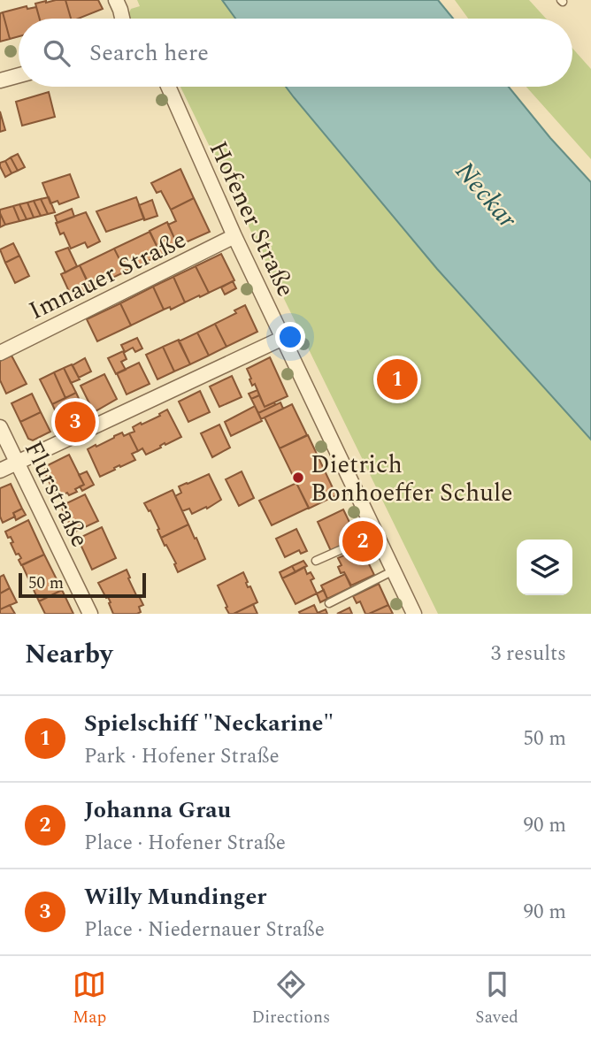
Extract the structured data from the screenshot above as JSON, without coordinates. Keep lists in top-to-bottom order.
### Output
{
  "streets": {
    "street": ["Hofener Straße", "Imnauer Straße", "Flurstraße"]
  },
  "crossings": [
    ["Hofener Straße", "Imnauer Straße"]
  ],
  "water": ["Neckar"],
  "places": ["Dietrich Bonhoeffer Schule"],
  "scale_bar": "50 m",
  "page": {
    "search": "Search here",
    "pins": ["1", "3", "2"],
    "scale": "50 m",
    "heading": ["Nearby", "3 results"],
    "list": [
      {
        "mark": "1",
        "name": "Spielschiff \"Neckarine\"",
        "note": "Park · Hofener Straße",
        "value": "50 m"
      },
      {
        "mark": "2",
        "name": "Johanna Grau",
        "note": "Place · Hofener Straße",
        "value": "90 m"
      },
      {
        "mark": "3",
        "name": "Willy Mundinger",
        "note": "Place · Niedernauer Straße",
        "value": "90 m"
      }
    ],
    "nav": ["Map", "Directions", "Saved"]
  }
}
